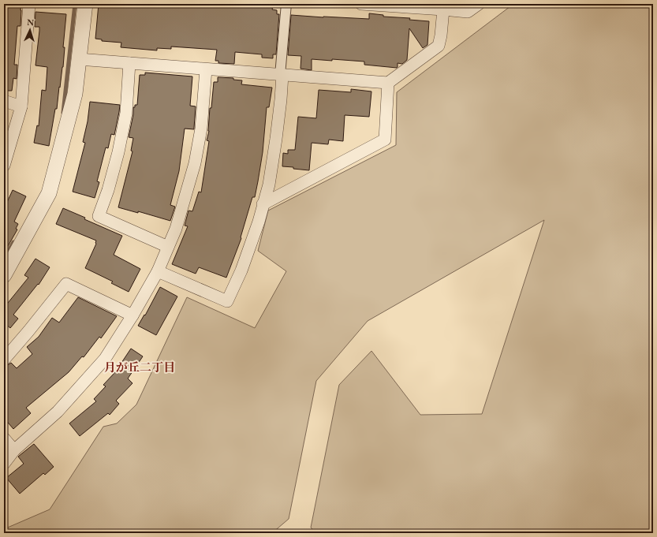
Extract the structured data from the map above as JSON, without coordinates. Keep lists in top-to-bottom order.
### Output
{
  "districts": ["月が丘二丁目"],
  "north": "top"
}
